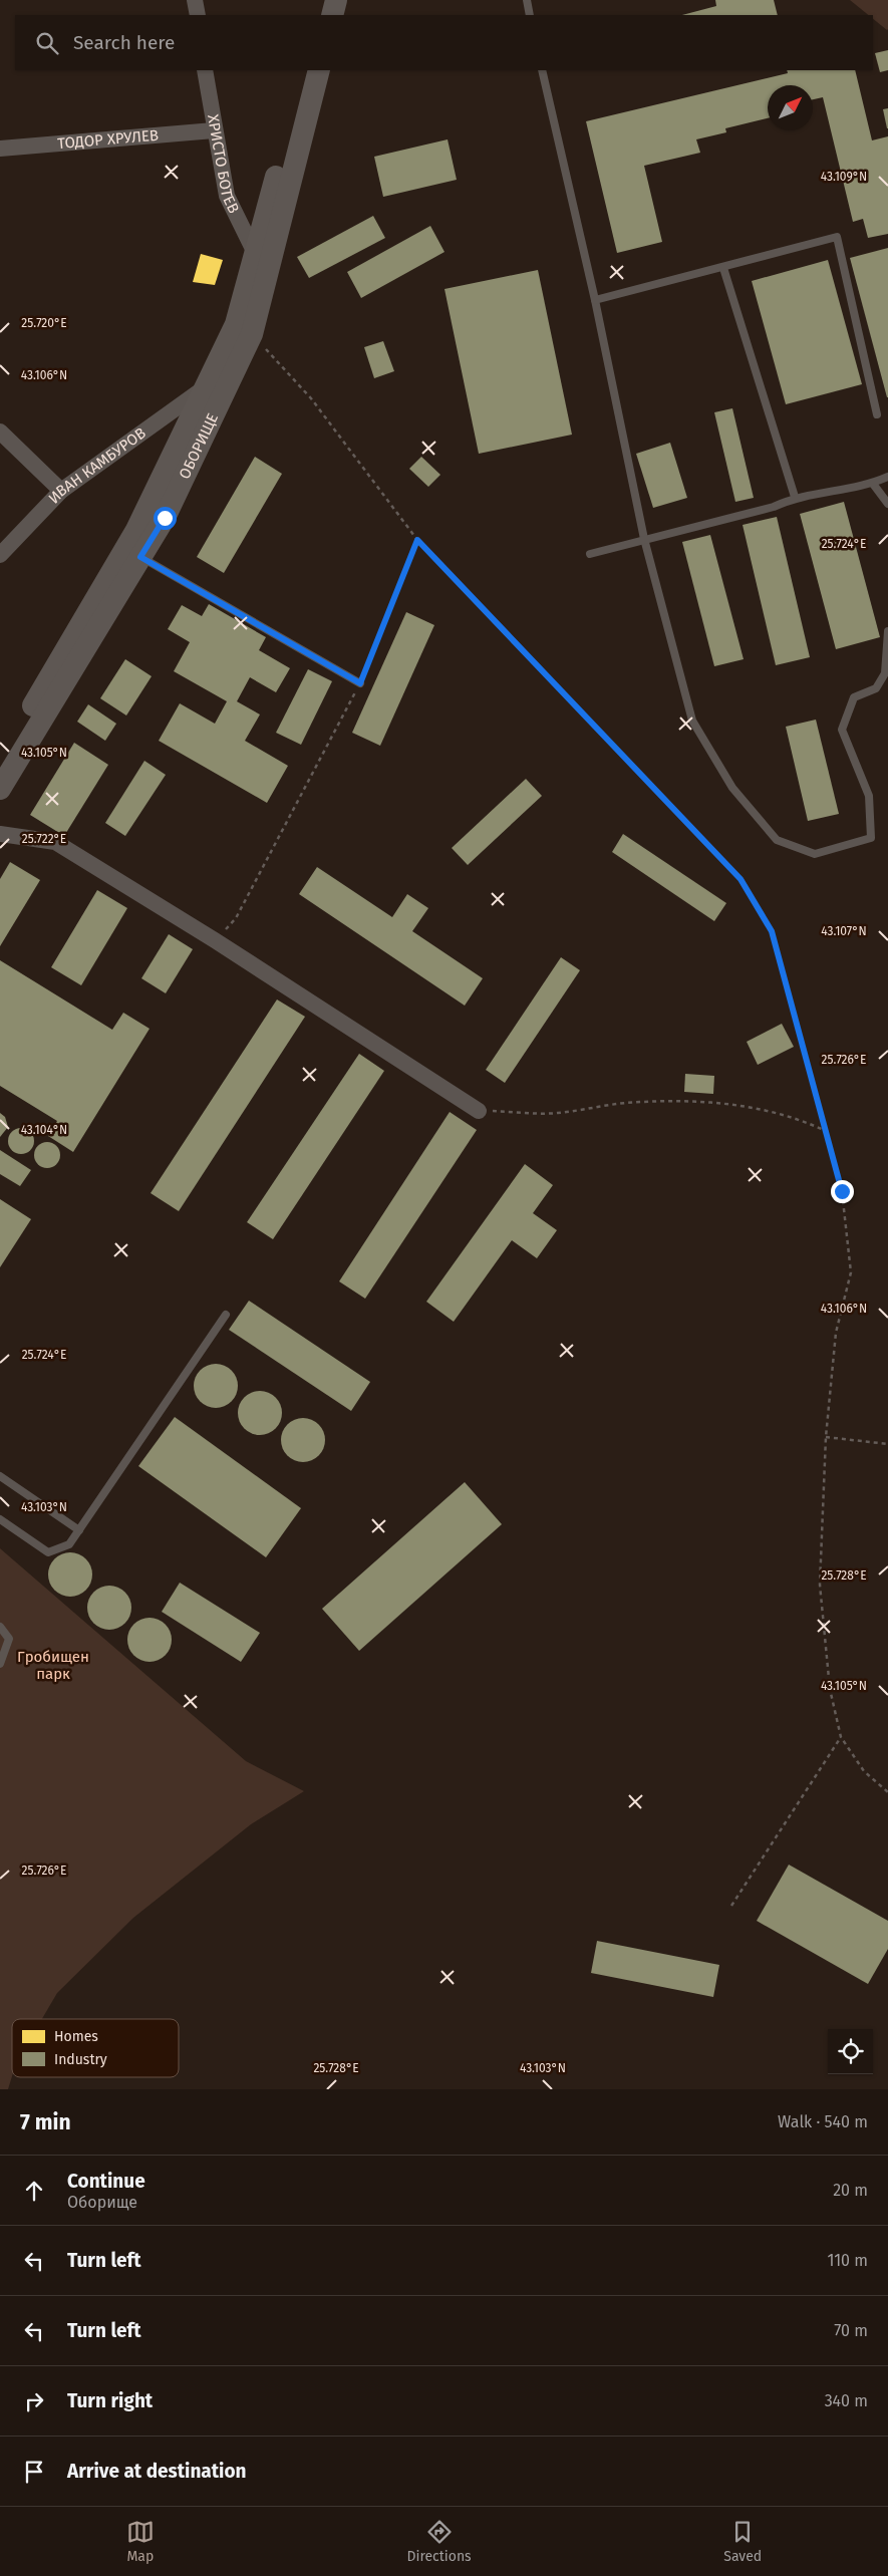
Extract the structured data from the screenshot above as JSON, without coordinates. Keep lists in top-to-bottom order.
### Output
{
  "streets": {
    "main road": ["ОБОРИЩЕ"],
    "street": ["ТОДОР ХРУЛЕВ", "ХРИСТО БОТЕВ", "ИВАН КАМБУРОВ"]
  },
  "crossings": [
    ["ТОДОР ХРУЛЕВ", "ХРИСТО БОТЕВ"],
    ["ХРИСТО БОТЕВ", "ОБОРИЩЕ"],
    ["ОБОРИЩЕ", "ИВАН КАМБУРОВ"]
  ],
  "parks": ["Гробищен парк"],
  "legend": ["Homes", "Industry"],
  "north": "top right",
  "page": {
    "search": "Search here",
    "heading": ["7 min", "Walk · 540 m"],
    "list": [
      ["Continue", "Оборище", "20 m"],
      ["Turn left", "110 m"],
      ["Turn left", "70 m"],
      ["Turn right", "340 m"],
      "Arrive at destination"
    ],
    "nav": ["Map", "Directions", "Saved"]
  },
  "coordinates": [
    "43.109°N",
    "25.720°E",
    "43.106°N",
    "25.724°E",
    "43.105°N",
    "25.722°E",
    "43.107°N",
    "25.726°E",
    "43.104°N",
    "43.103°N",
    "25.728°E"
  ]
}
